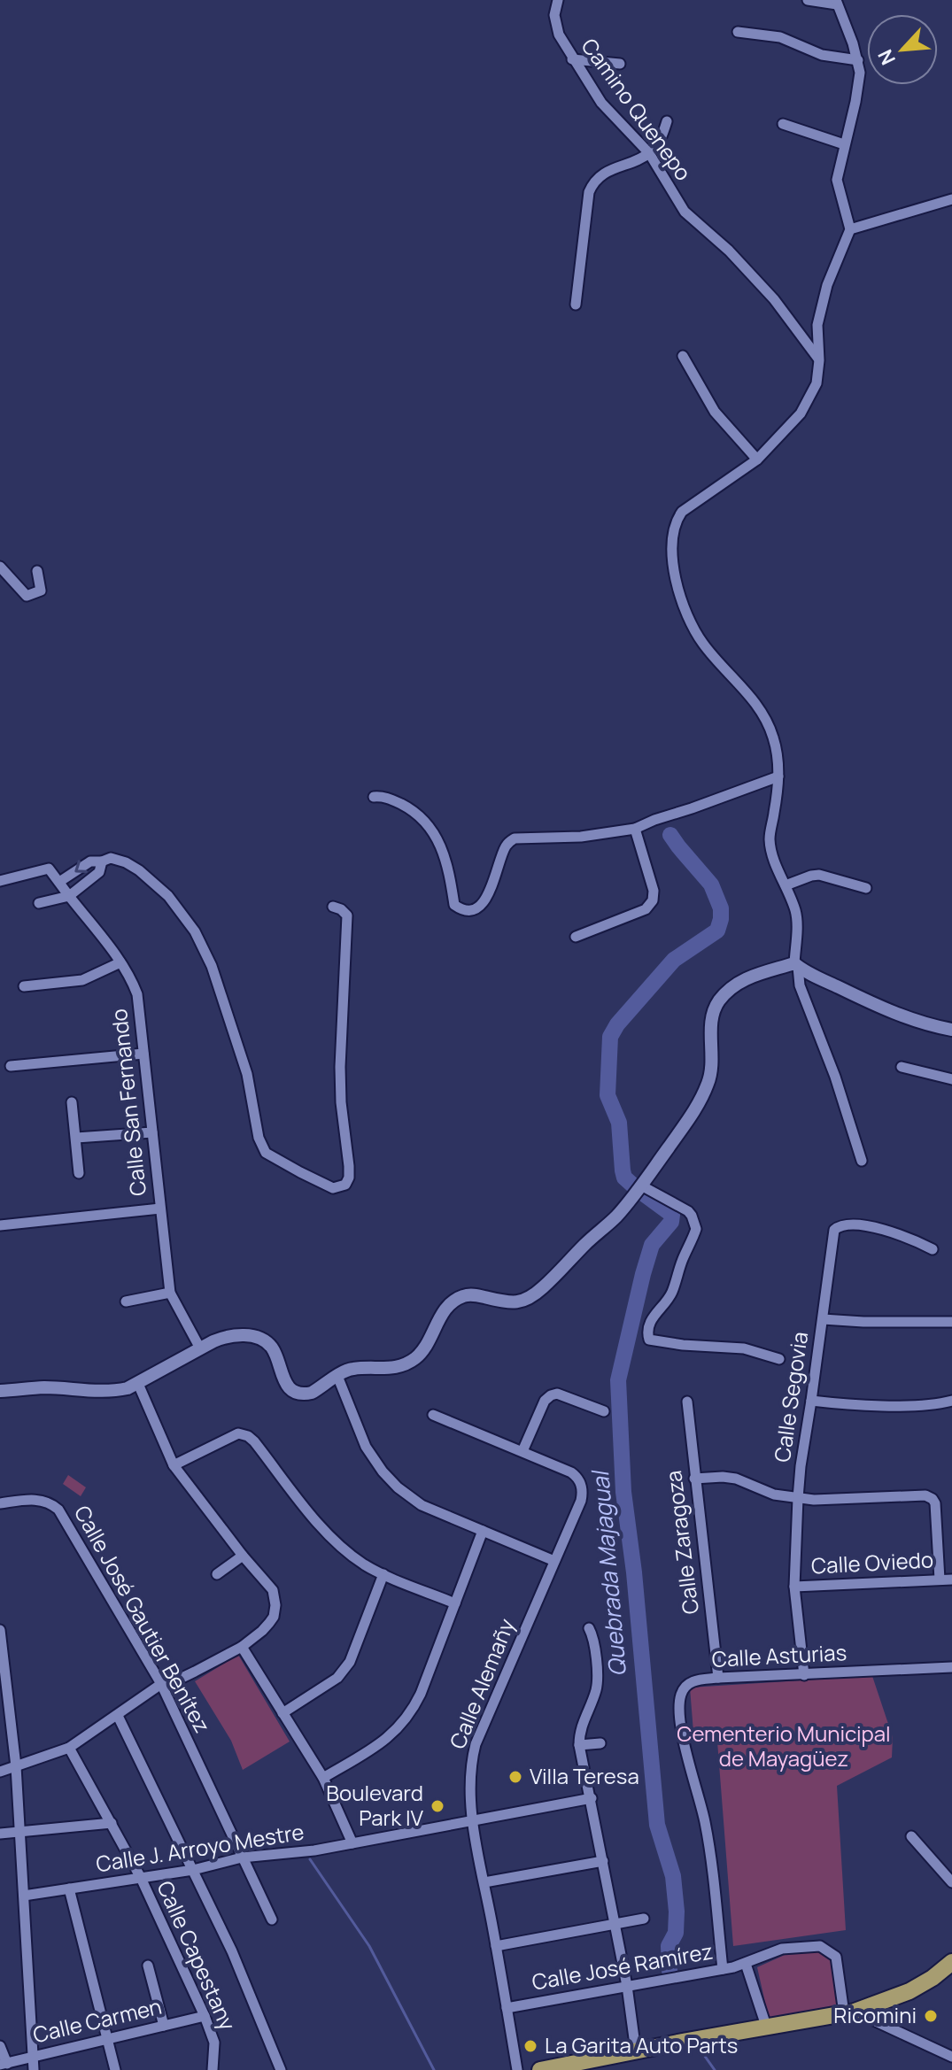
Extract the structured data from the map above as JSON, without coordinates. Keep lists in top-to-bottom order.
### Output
{
  "streets": {
    "street": [
      "Camino Quenepo",
      "Calle San Fernando",
      "Calle Segovia",
      "Calle Zaragoza",
      "Calle Oviedo",
      "Calle José Gautier Benítez",
      "Calle Asturias",
      "Calle Alemañy",
      "Calle J. Arroyo Mestre",
      "Calle Capestany",
      "Calle José Ramírez",
      "Calle Carmen"
    ]
  },
  "crossings": [
    ["Calle Segovia", "Calle Oviedo"],
    ["Calle Segovia", "Calle Asturias"],
    ["Calle Zaragoza", "Calle Asturias"],
    ["Calle José Gautier Benítez", "Calle J. Arroyo Mestre"],
    ["Calle Asturias", "Calle José Ramírez"],
    ["Calle Alemañy", "Calle J. Arroyo Mestre"],
    ["Calle Alemañy", "Calle José Ramírez"],
    ["Calle J. Arroyo Mestre", "Calle Capestany"],
    ["Calle Capestany", "Calle Carmen"]
  ],
  "water": ["Quebrada Majagual"],
  "parks": ["Cementerio Municipal de Mayagüez"],
  "places": [
    "Villa Teresa",
    "Boulevard Park IV",
    "Ricomini",
    "La Garita Auto Parts"
  ],
  "north": "bottom left"
}
